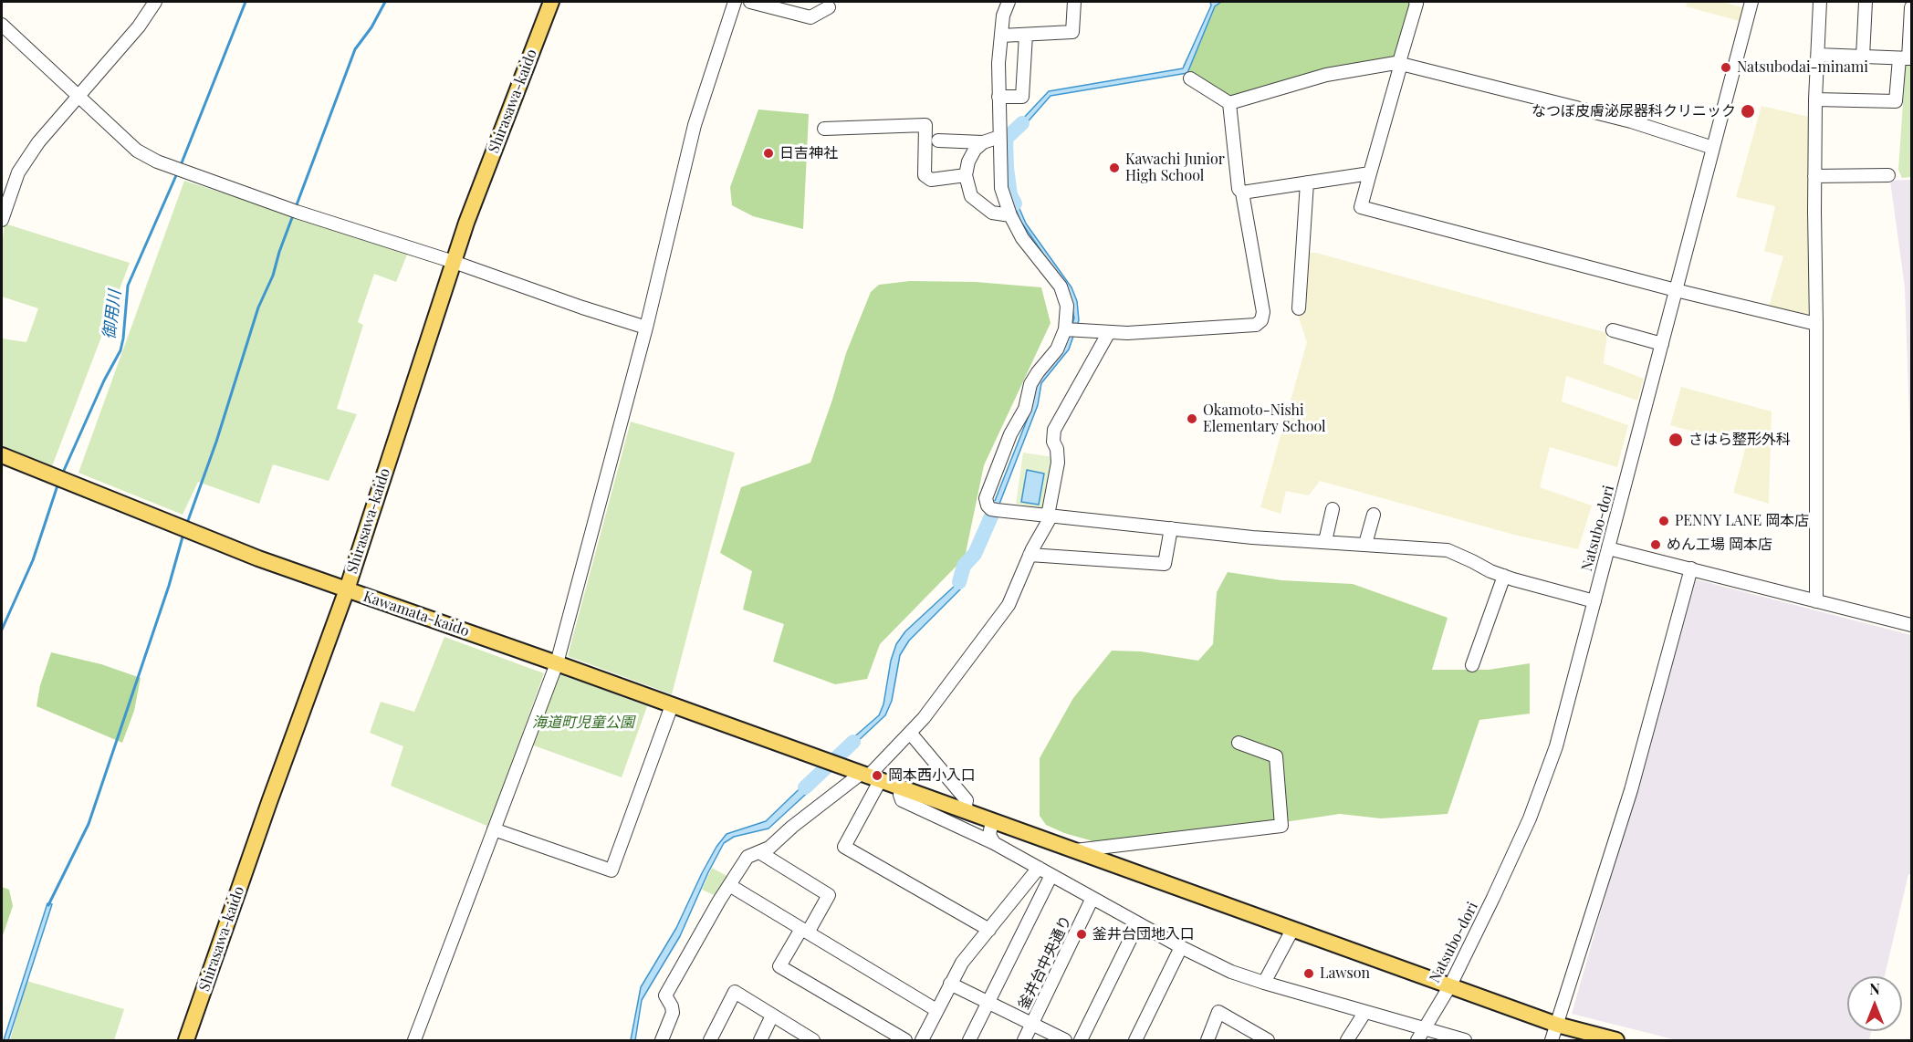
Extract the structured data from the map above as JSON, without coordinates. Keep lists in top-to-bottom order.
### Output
{
  "streets": {
    "main road": ["Shirasawa-kaido", "Kawamata-kaido"],
    "street": ["Natsubo-dori", "釜井台中央通り"]
  },
  "crossings": [
    ["Shirasawa-kaido", "Kawamata-kaido"],
    ["Natsubo-dori", "Kawamata-kaido"]
  ],
  "water": ["御用川"],
  "parks": ["海道町児童公園"],
  "places": [
    "Natsubodai-minami",
    "なつぼ皮膚泌尿器科クリニック",
    "日吉神社",
    "Kawachi Junior High School",
    "Okamoto-Nishi Elementary School",
    "さはら整形外科",
    "PENNY LANE 岡本店",
    "めん工場 岡本店",
    "岡本西小入口",
    "釜井台団地入口",
    "Lawson"
  ],
  "north": "top"
}
